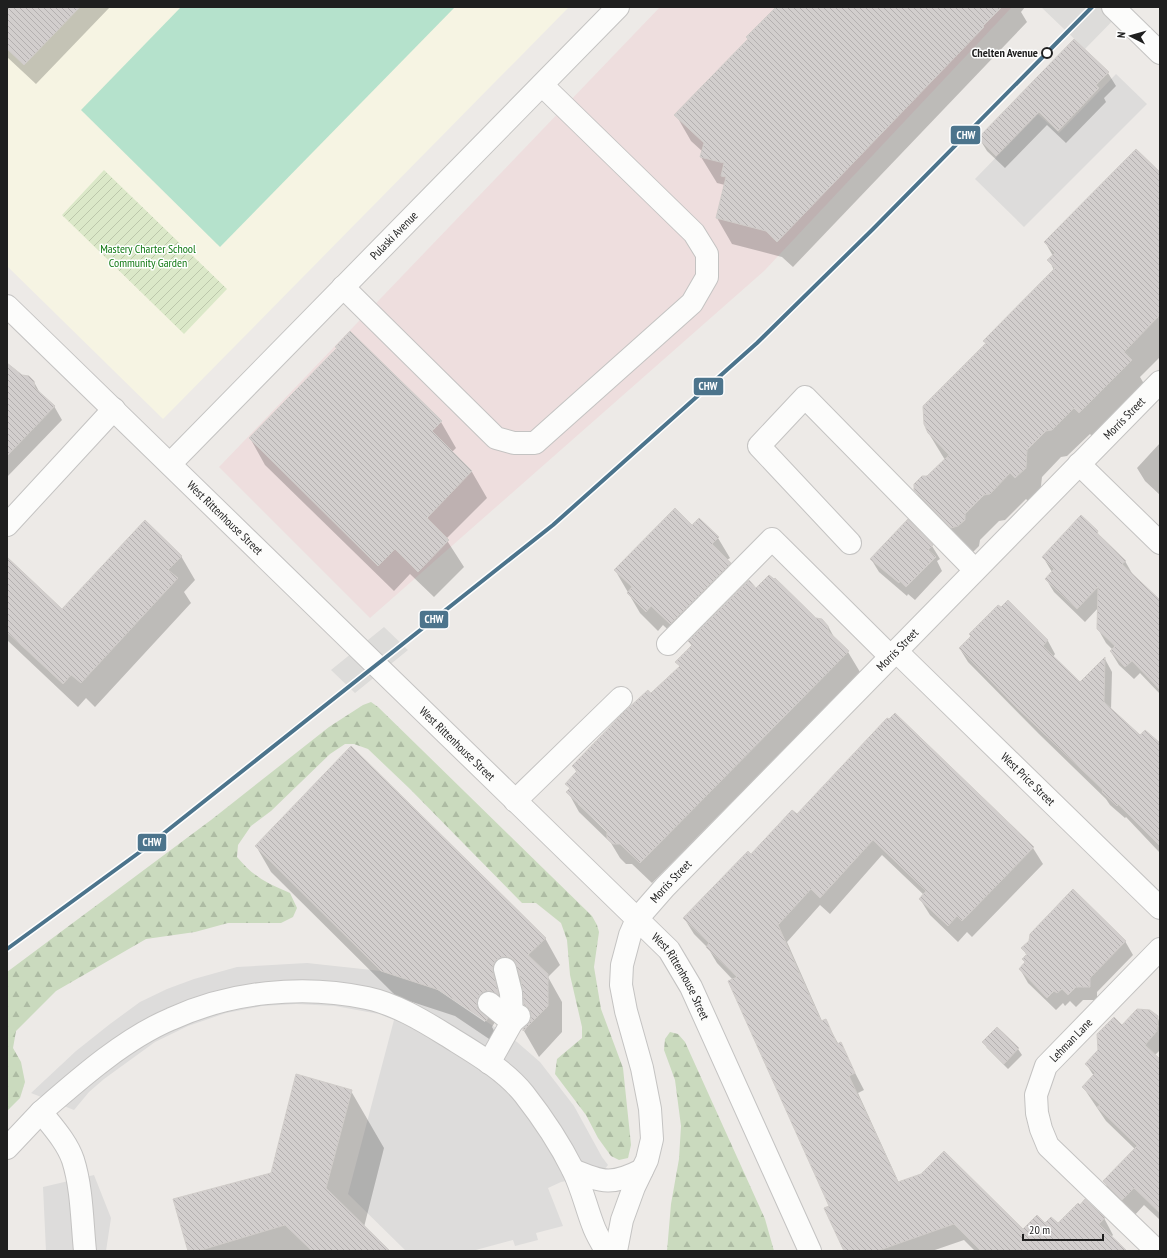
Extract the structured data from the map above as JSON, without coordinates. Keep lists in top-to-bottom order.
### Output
{
  "streets": {
    "street": [
      "Pulaski Avenue",
      "Morris Street",
      "West Rittenhouse Street",
      "West Price Street",
      "Lehman Lane"
    ]
  },
  "crossings": [
    ["Pulaski Avenue", "West Rittenhouse Street"],
    ["Morris Street", "West Rittenhouse Street"],
    ["Morris Street", "West Price Street"]
  ],
  "parks": ["Mastery Charter School Community Garden"],
  "places": ["Chelten Avenue"],
  "lines": ["transit line CHW"],
  "scale_bar": "20 m",
  "north": "left"
}
